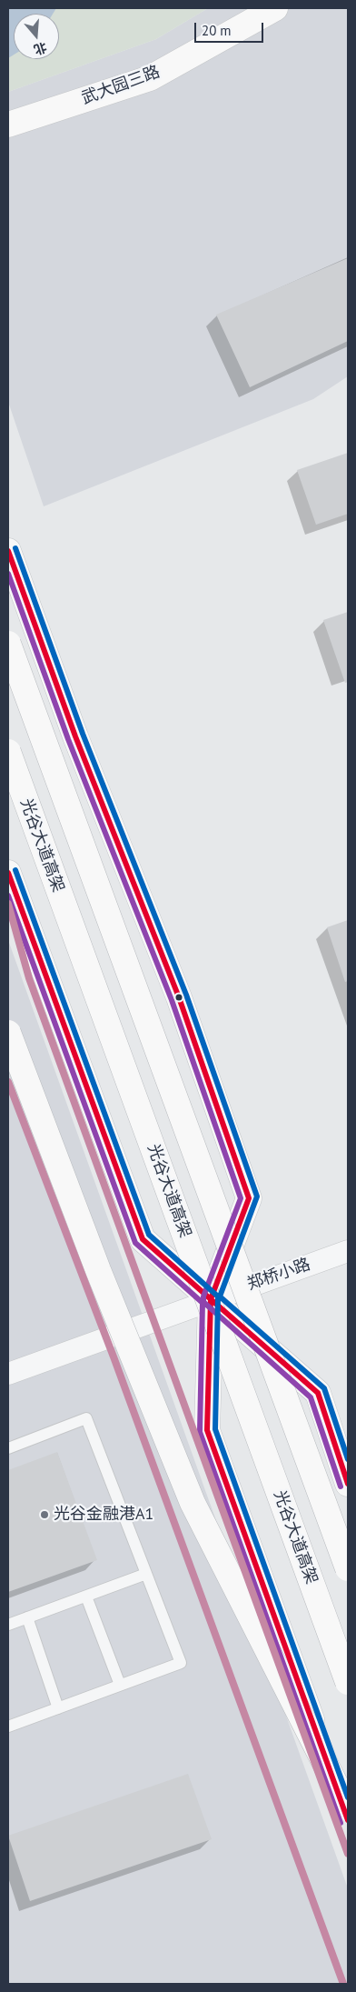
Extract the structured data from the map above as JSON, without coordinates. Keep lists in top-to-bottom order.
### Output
{
  "streets": {
    "main road": ["武大园三路", "光谷大道高架"],
    "street": ["郑桥小路"]
  },
  "places": ["光谷金融港A1"],
  "scale_bar": "20 m",
  "north": "bottom"
}
